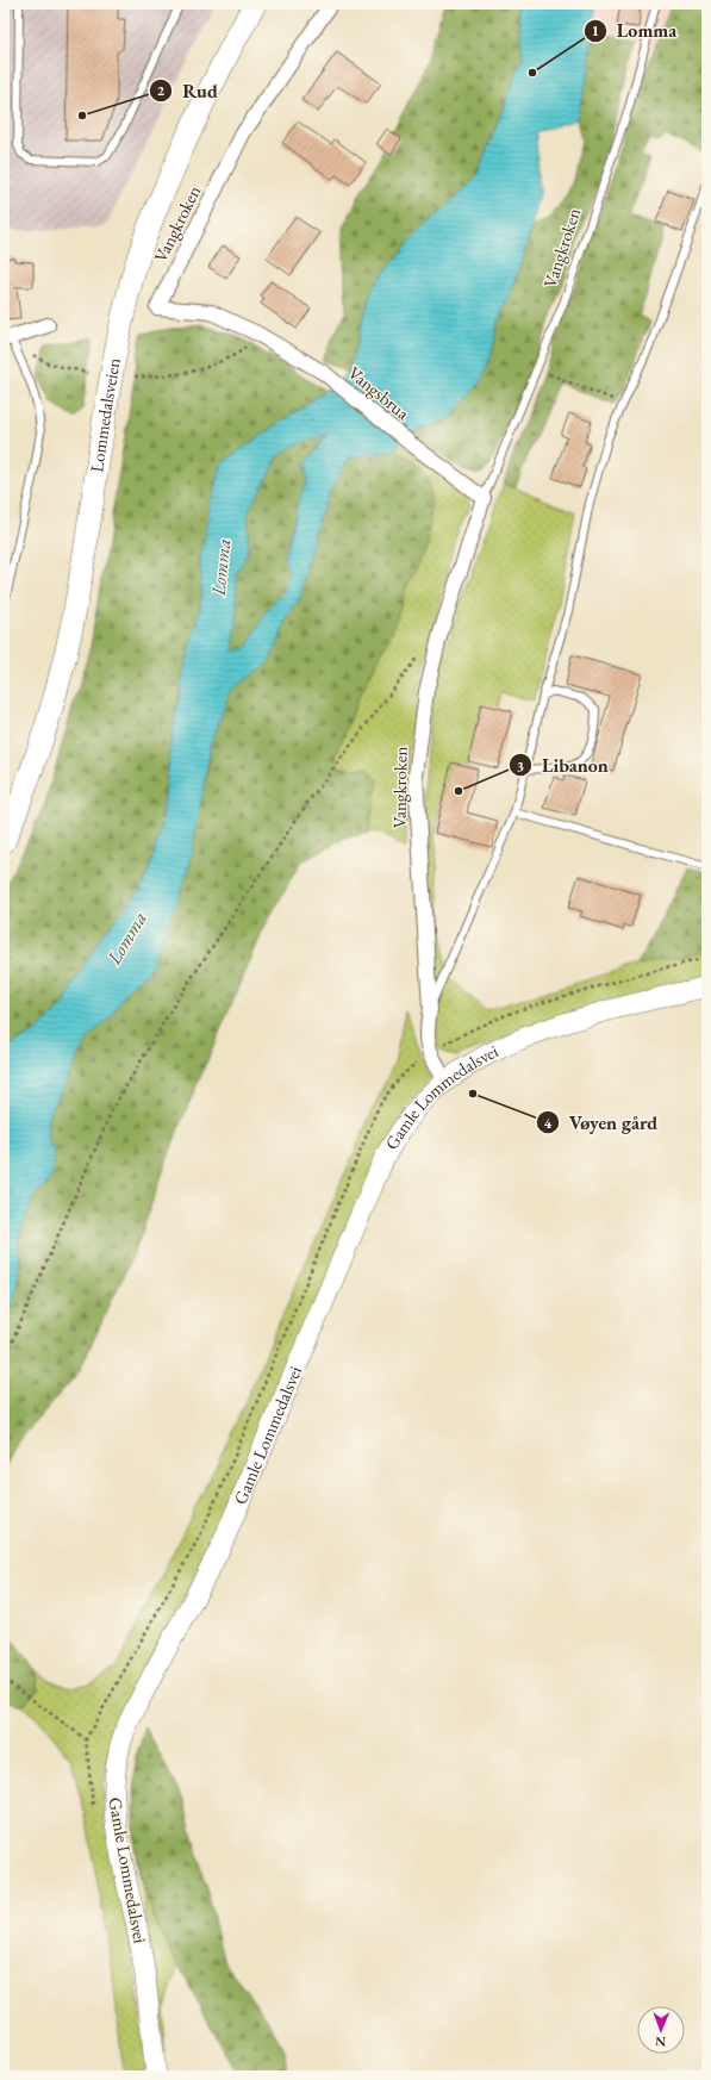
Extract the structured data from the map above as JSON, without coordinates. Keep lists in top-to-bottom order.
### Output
{
  "streets": {
    "main road": ["Lommedalsveien"],
    "street": ["Vangkroken", "Vangsbrua", "Gamle Lommedalsvei"]
  },
  "crossings": [
    ["Vangkroken", "Vangsbrua"],
    ["Vangkroken", "Gamle Lommedalsvei"]
  ],
  "water": ["Lomma"],
  "places": [
    "Lomma",
    "Rud",
    "Libanon",
    "Vøyen gård"
  ],
  "north": "bottom"
}
